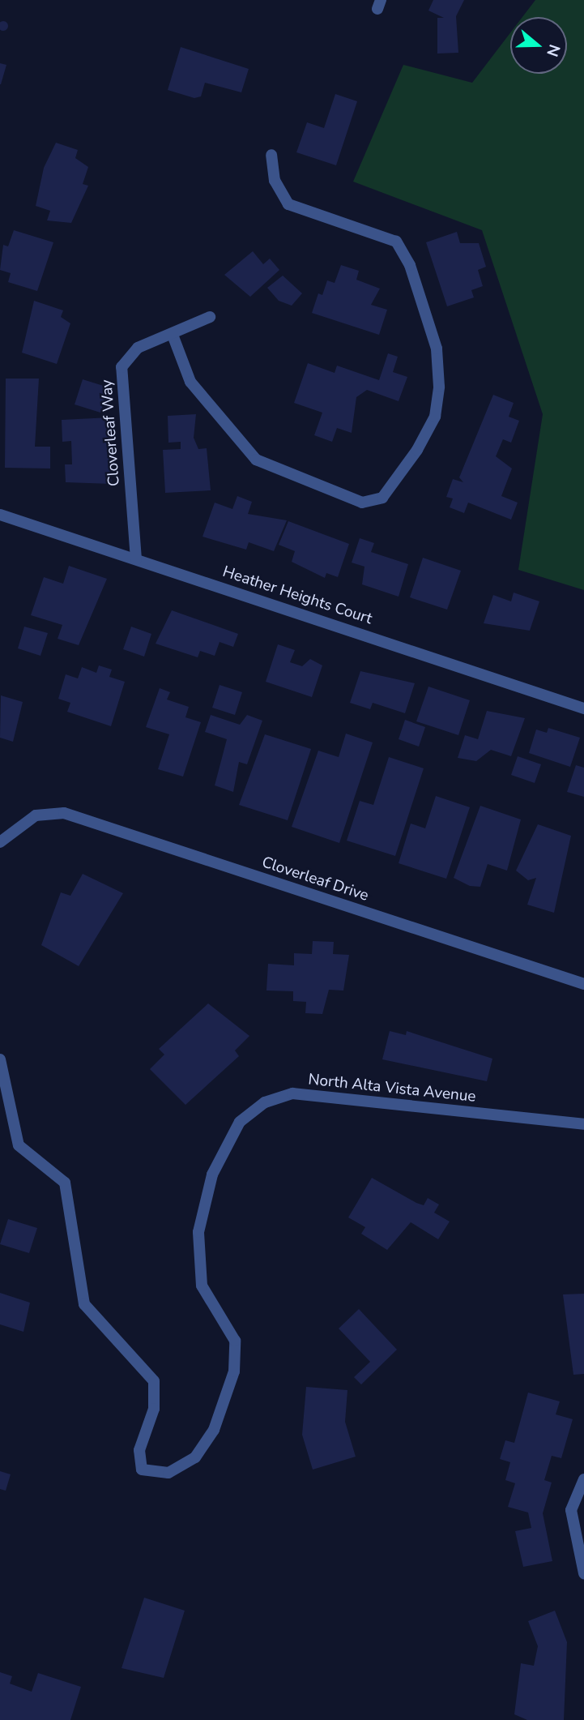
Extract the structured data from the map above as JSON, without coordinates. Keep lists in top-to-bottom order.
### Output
{
  "streets": {
    "street": [
      "Cloverleaf Way",
      "Heather Heights Court",
      "Cloverleaf Drive",
      "North Alta Vista Avenue"
    ]
  },
  "crossings": [
    ["Cloverleaf Way", "Heather Heights Court"]
  ],
  "north": "right"
}
